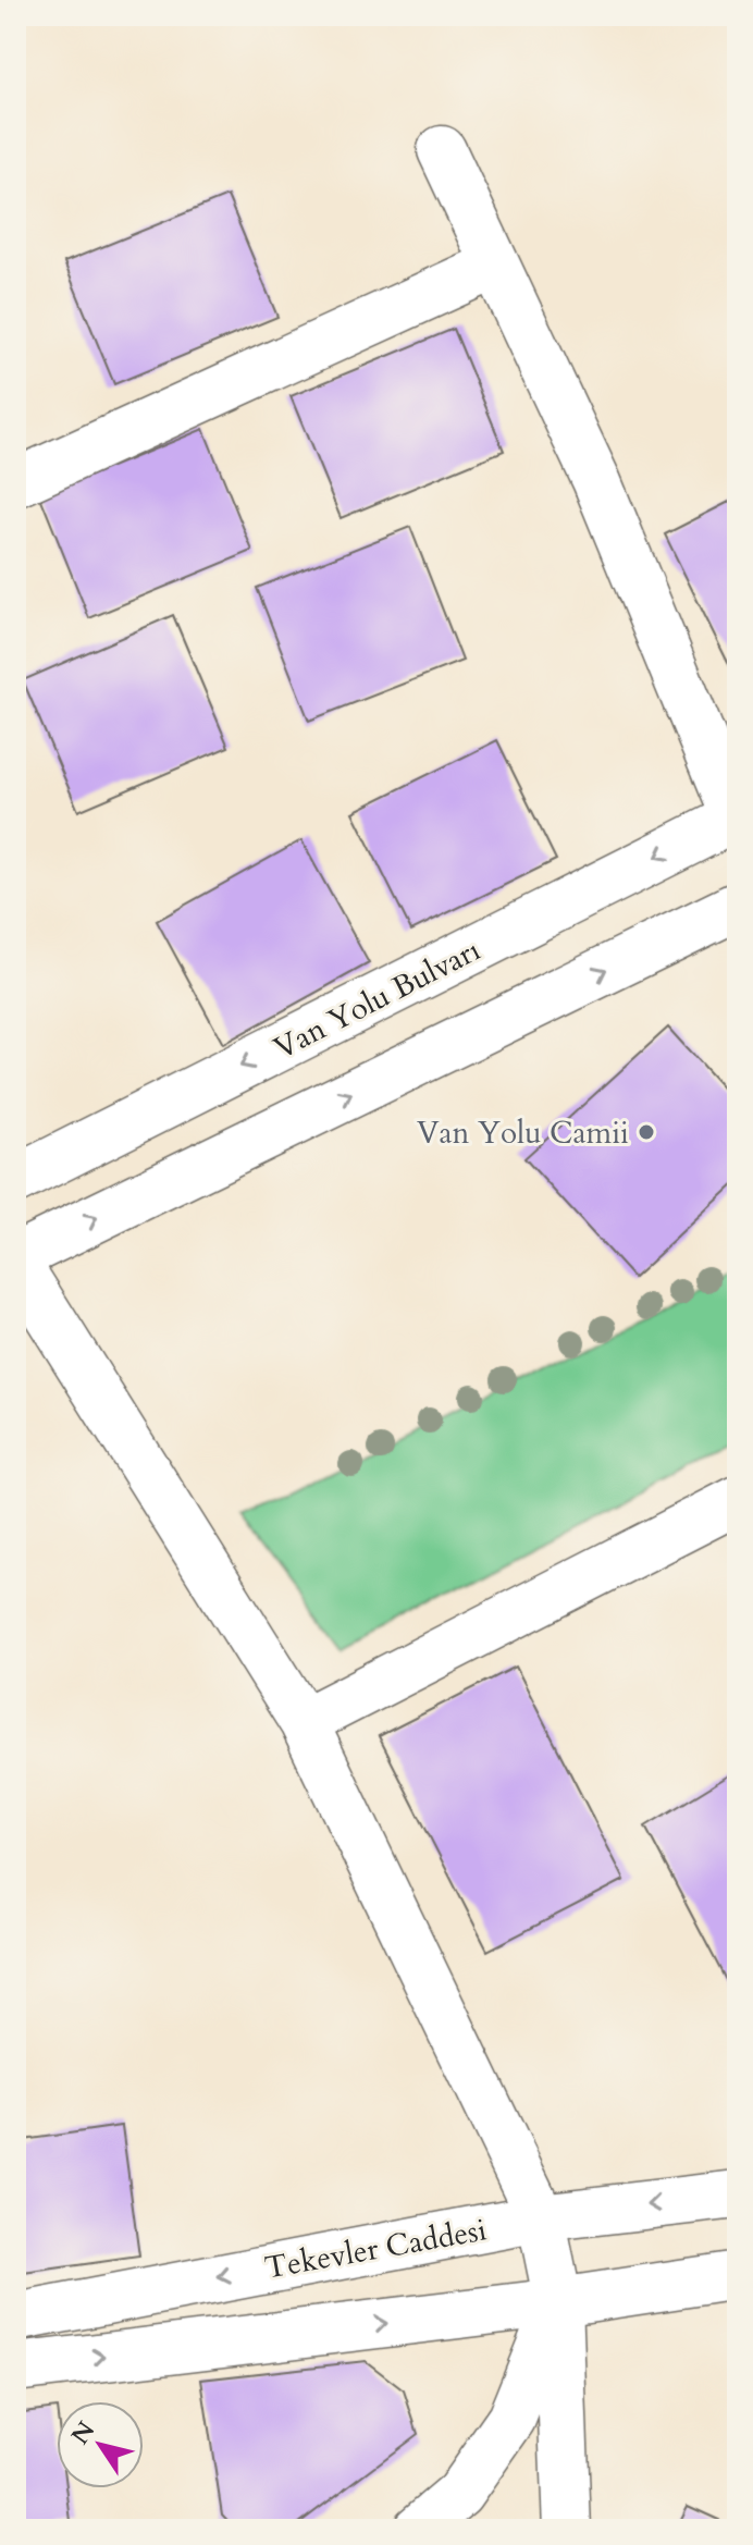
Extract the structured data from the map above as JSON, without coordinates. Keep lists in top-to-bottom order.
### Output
{
  "streets": {
    "street": ["Van Yolu Bulvarı", "Tekevler Caddesi"]
  },
  "places": ["Van Yolu Camii"],
  "north": "top left"
}
